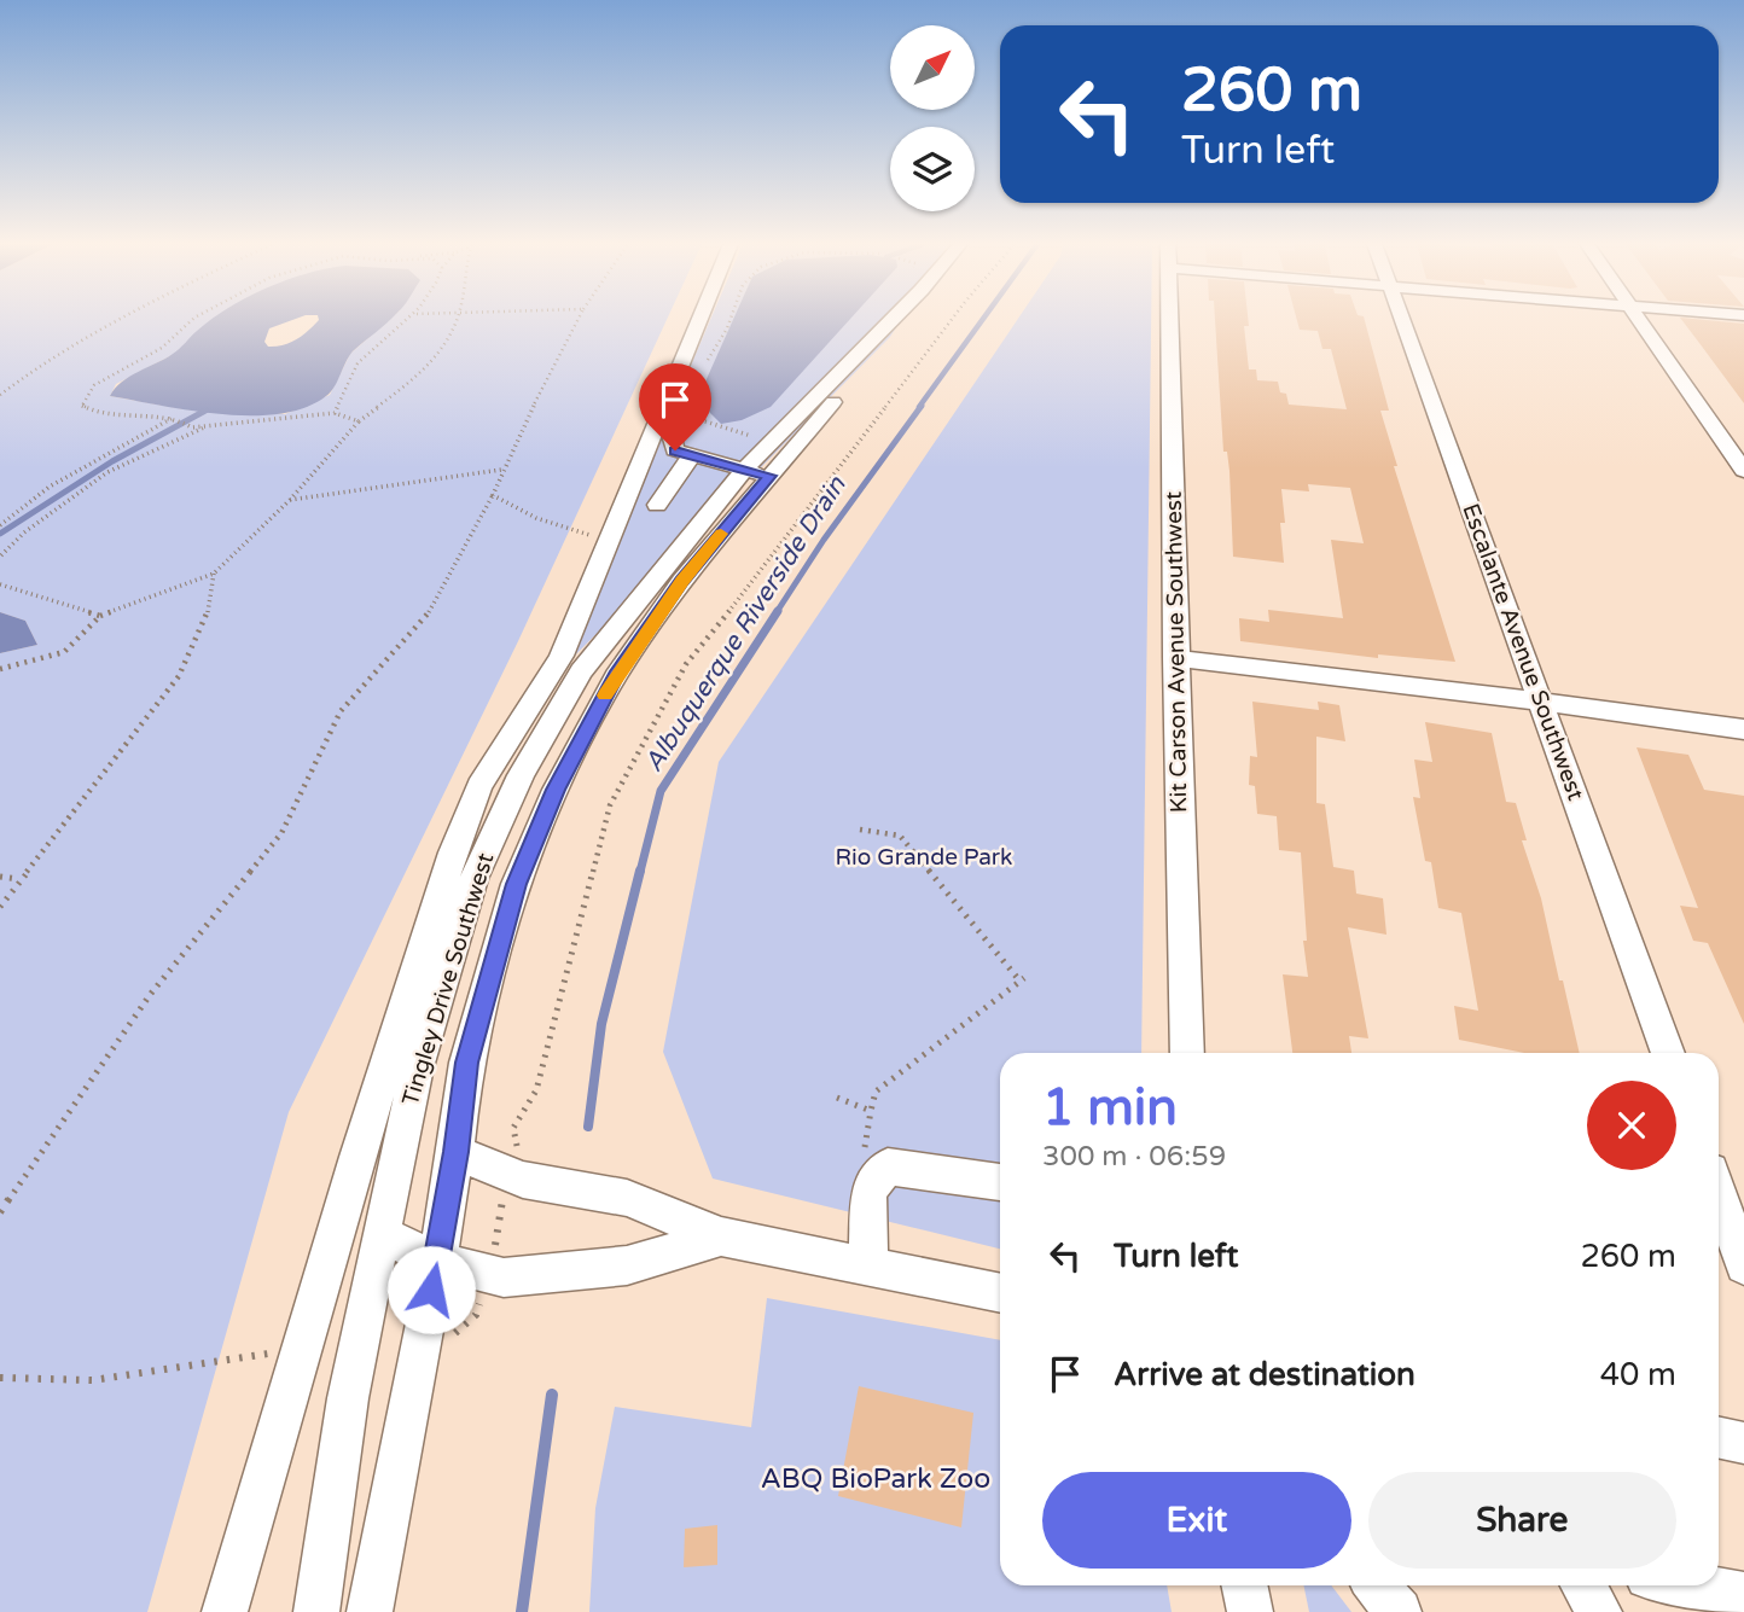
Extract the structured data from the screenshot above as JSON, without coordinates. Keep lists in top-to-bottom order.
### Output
{
  "streets": {
    "street": ["Kit Carson Avenue Southwest", "Escalante Avenue Southwest", "Tingley Drive Southwest"]
  },
  "water": ["Albuquerque Riverside Drain"],
  "parks": ["Rio Grande Park", "ABQ BioPark Zoo"],
  "north": "top right",
  "page": {
    "turn": ["260 m", "Turn left"],
    "heading": ["1 min", "300 m · 06:59"],
    "list": [
      {
        "name": "Turn left",
        "value": "260 m"
      },
      {
        "name": "Arrive at destination",
        "value": "40 m"
      }
    ],
    "buttons": ["Exit", "Share"]
  }
}
